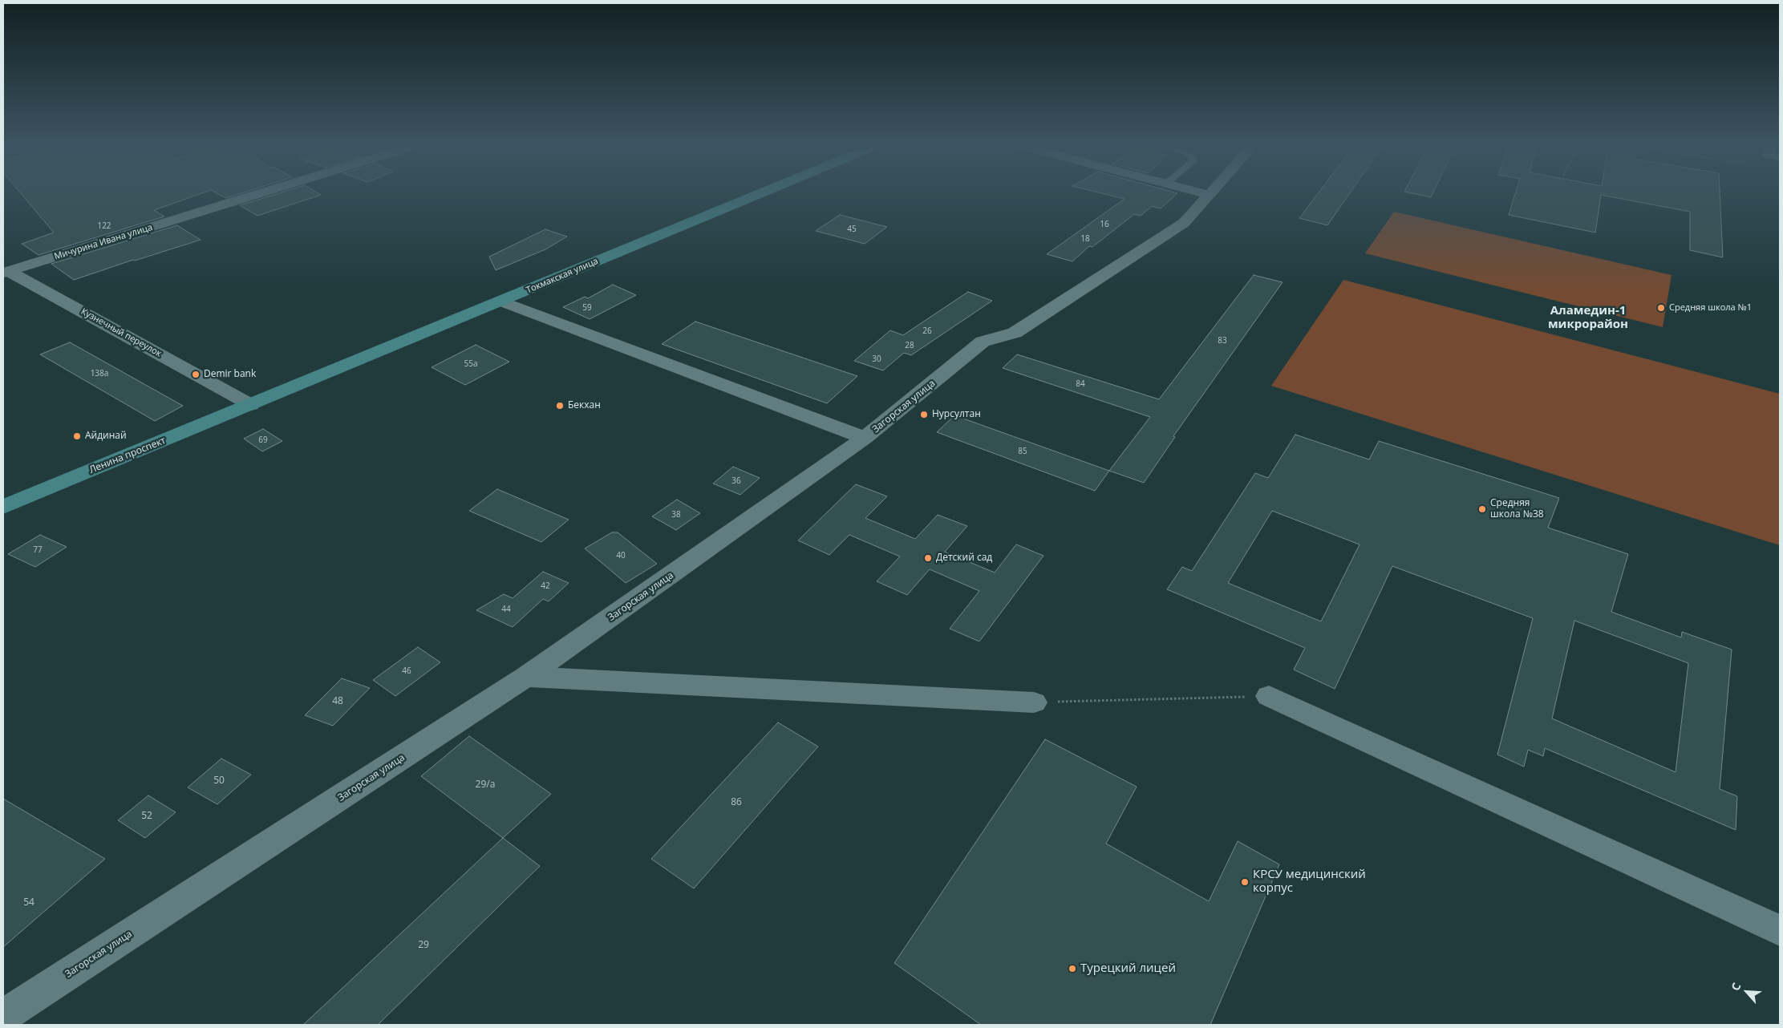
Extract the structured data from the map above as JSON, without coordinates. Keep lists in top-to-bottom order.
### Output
{
  "streets": {
    "main road": ["Токмакская улица", "Ленина проспект"],
    "street": ["Мичурина Ивана улица", "Кузнечный переулок", "Загорская улица"]
  },
  "crossings": [
    ["Мичурина Ивана улица", "Кузнечный переулок"],
    ["Токмакская улица", "Кузнечный переулок"],
    ["Токмакская улица", "Ленина проспект"],
    ["Кузнечный переулок", "Ленина проспект"]
  ],
  "districts": ["Аламедин-1 микрорайон"],
  "places": [
    "Средняя школа №1",
    "Demir bank",
    "Бекхан",
    "Нурсултан",
    "Айдинай",
    "Средняя школа №38",
    "Детский сад",
    "КРСУ медицинский корпус",
    "Турецкий лицей"
  ],
  "house_numbers": [
    "16",
    "122",
    "45",
    "18",
    "59",
    "26",
    "83",
    "28",
    "30",
    "55а",
    "138а",
    "84",
    "69",
    "85",
    "36",
    "38",
    "77",
    "40",
    "42",
    "44",
    "46",
    "48",
    "50",
    "29/а",
    "86",
    "52",
    "54",
    "29"
  ],
  "north": "top left"
}
